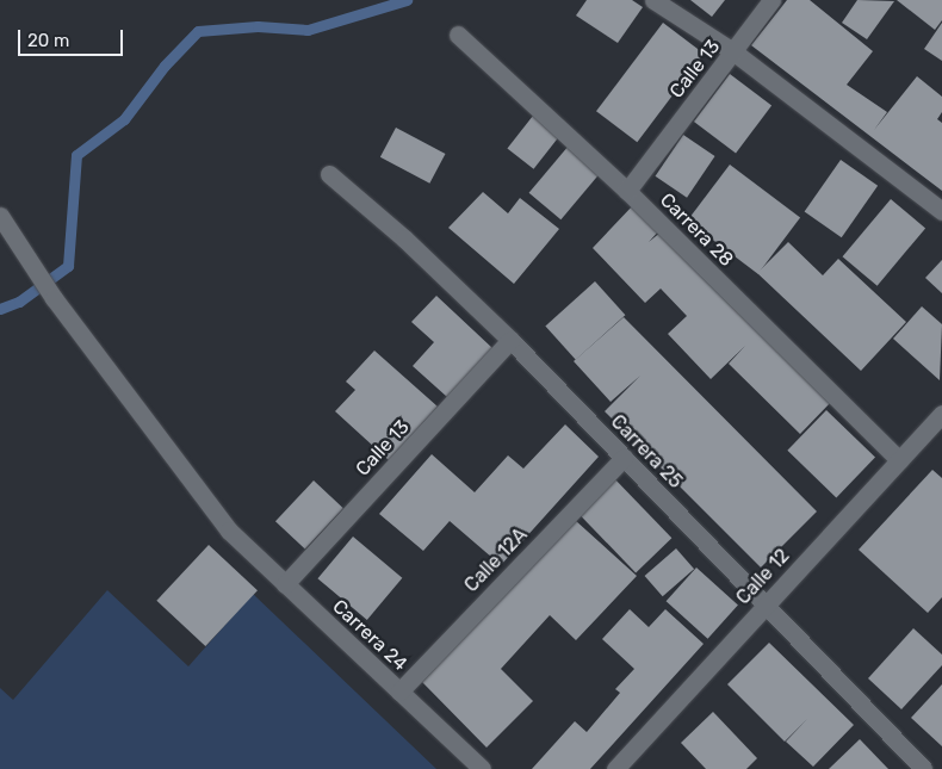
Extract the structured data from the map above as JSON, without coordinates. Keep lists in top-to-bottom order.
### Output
{
  "streets": {
    "street": [
      "Calle 13",
      "Carrera 28",
      "Carrera 25",
      "Calle 12A",
      "Calle 12",
      "Carrera 24"
    ]
  },
  "crossings": [
    ["Calle 13", "Carrera 28"],
    ["Calle 13", "Carrera 25"],
    ["Calle 13", "Carrera 24"],
    ["Carrera 28", "Calle 12"],
    ["Carrera 25", "Calle 12A"],
    ["Carrera 25", "Calle 12"],
    ["Calle 12A", "Carrera 24"]
  ],
  "scale_bar": "20 m"
}
